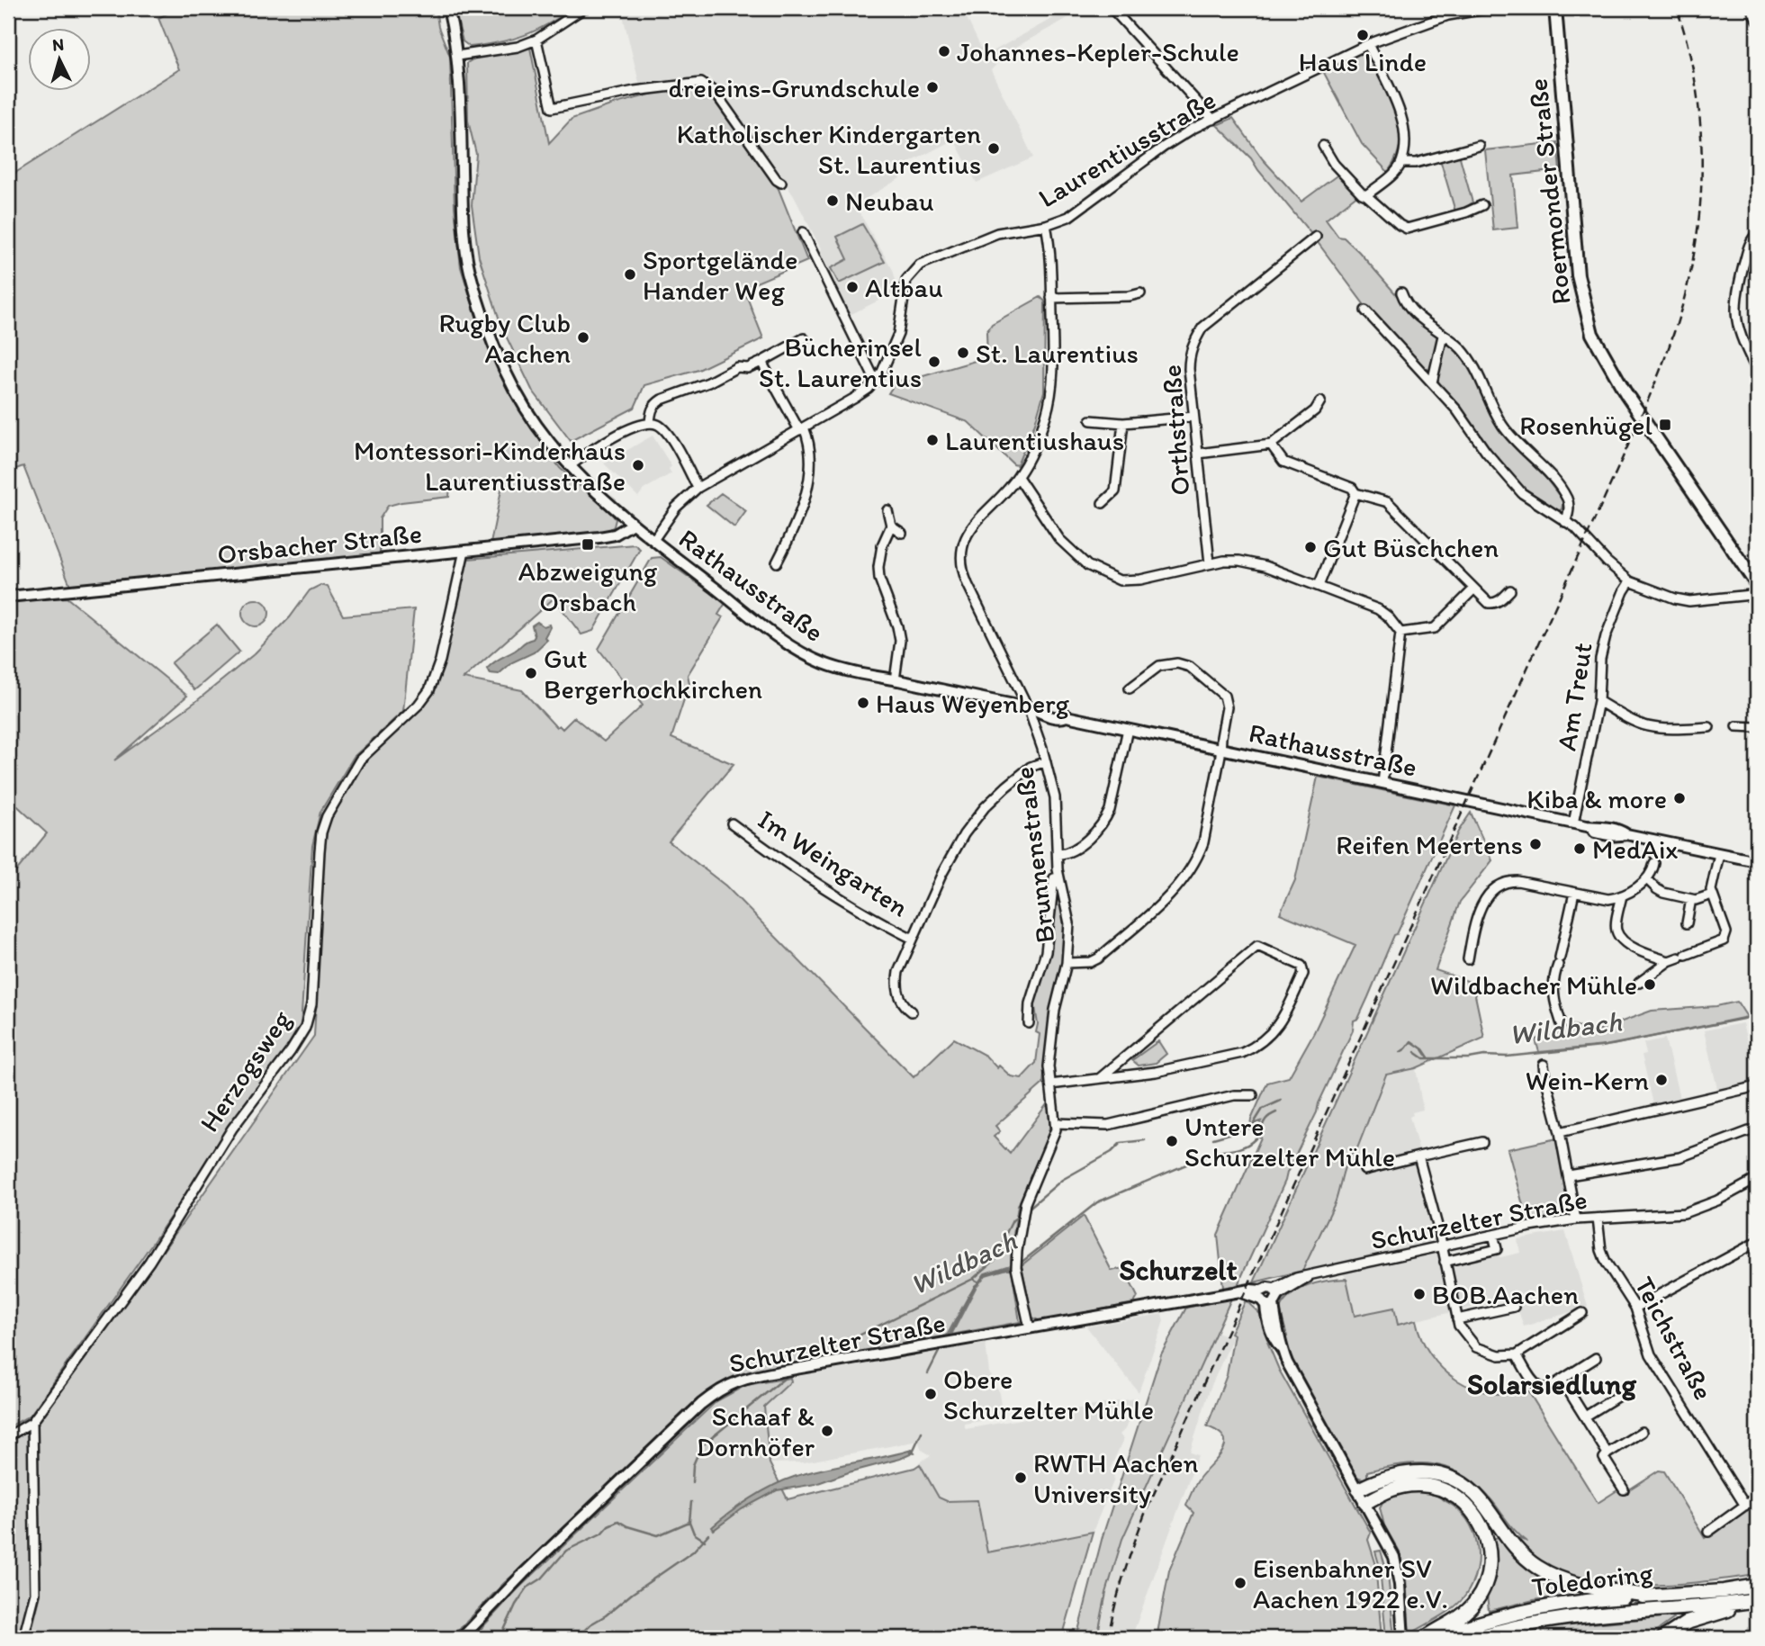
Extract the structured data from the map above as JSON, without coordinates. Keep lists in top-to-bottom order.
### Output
{
  "streets": {
    "highway": ["Toledoring"],
    "main road": ["Roermonder Straße"],
    "street": [
      "Laurentiusstraße",
      "Orthstraße",
      "Orsbacher Straße",
      "Rathausstraße",
      "Am Treut",
      "Brunnenstraße",
      "Im Weingarten",
      "Herzogsweg",
      "Schurzelter Straße",
      "Teichstraße"
    ]
  },
  "crossings": [
    ["Laurentiusstraße", "Rathausstraße"],
    ["Laurentiusstraße", "Brunnenstraße"],
    ["Orsbacher Straße", "Rathausstraße"],
    ["Orsbacher Straße", "Herzogsweg"],
    ["Rathausstraße", "Am Treut"],
    ["Rathausstraße", "Brunnenstraße"],
    ["Brunnenstraße", "Im Weingarten"],
    ["Brunnenstraße", "Schurzelter Straße"],
    ["Schurzelter Straße", "Teichstraße"]
  ],
  "districts": ["Schurzelt", "Solarsiedlung"],
  "water": ["Wildbach"],
  "places": {
    "other": [
      "Haus Linde",
      "Johannes-Kepler-Schule",
      "dreieins-Grundschule",
      "Katholischer Kindergarten St. Laurentius",
      "Neubau",
      "Sportgelände Hander Weg",
      "Altbau",
      "Rugby Club Aachen",
      "St. Laurentius",
      "Bücherinsel St. Laurentius",
      "Laurentiushaus",
      "Montessori-Kinderhaus Laurentiusstraße",
      "Gut Büschchen",
      "Gut Bergerhochkirchen",
      "Haus Weyenberg",
      "Kiba & more",
      "Reifen Meertens",
      "MedAix",
      "Wildbacher Mühle",
      "Wein-Kern",
      "Untere Schurzelter Mühle",
      "BOB.Aachen",
      "Obere Schurzelter Mühle",
      "Schaaf & Dornhöfer",
      "RWTH Aachen University",
      "Eisenbahner SV Aachen 1922 e.V."
    ],
    "transit": ["Rosenhügel", "Abzweigung Orsbach"]
  },
  "north": "top"
}
